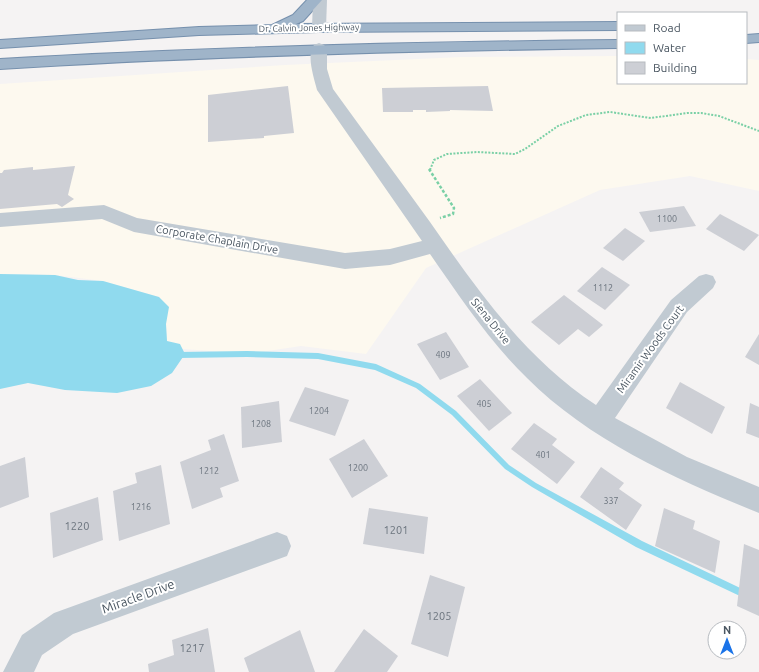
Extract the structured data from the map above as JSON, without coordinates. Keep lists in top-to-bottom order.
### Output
{
  "streets": {
    "highway": ["Dr. Calvin Jones Highway"],
    "street": [
      "Corporate Chaplain Drive",
      "Siena Drive",
      "Miramir Woods Court",
      "Miracle Drive"
    ]
  },
  "crossings": [
    ["Dr. Calvin Jones Highway", "Siena Drive"],
    ["Corporate Chaplain Drive", "Siena Drive"],
    ["Siena Drive", "Miramir Woods Court"]
  ],
  "house_numbers": [
    "1100",
    "1112",
    "409",
    "405",
    "1204",
    "1208",
    "401",
    "1200",
    "1212",
    "337",
    "1216",
    "1220",
    "1201",
    "1205",
    "1217"
  ],
  "legend": ["Road", "Water", "Building"],
  "north": "top"
}
